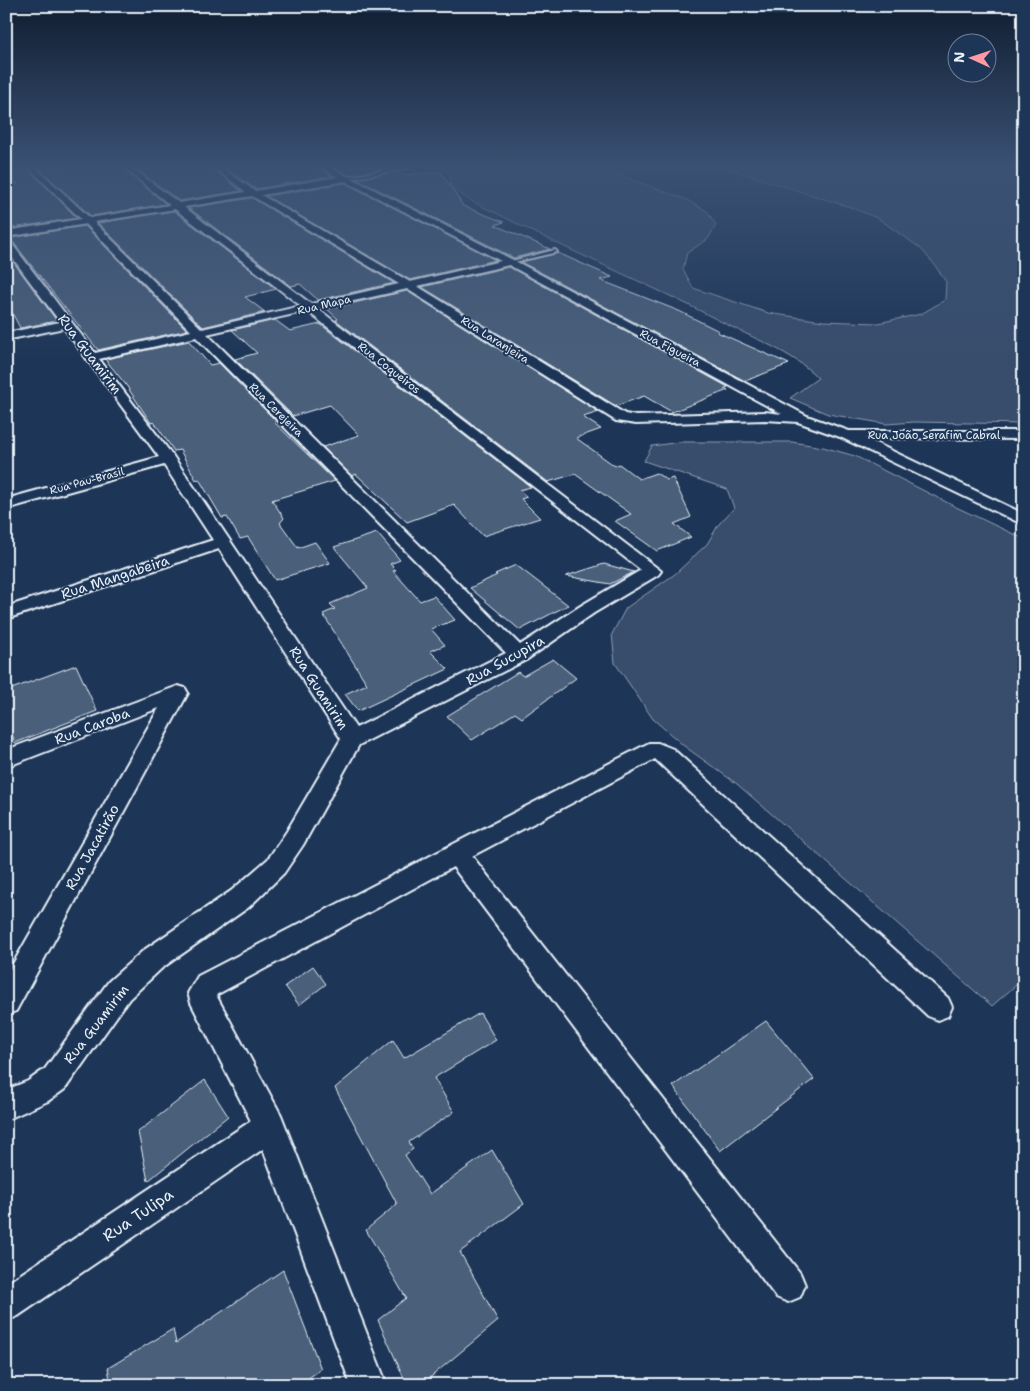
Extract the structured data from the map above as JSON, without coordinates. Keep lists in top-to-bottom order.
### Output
{
  "streets": {
    "street": [
      "Rua Mapa",
      "Rua Laranjeira",
      "Rua Figueira",
      "Rua Guamirim",
      "Rua Coqueiros",
      "Rua Cerejeira",
      "Rua João Serafim Cabral",
      "Rua Pau-Brasil",
      "Rua Mangabeira",
      "Rua Sucupira",
      "Rua Caroba",
      "Rua Jacatirão",
      "Rua Tulipa"
    ]
  },
  "crossings": [
    ["Rua Mapa", "Rua Laranjeira"],
    ["Rua Mapa", "Rua Figueira"],
    ["Rua Mapa", "Rua Guamirim"],
    ["Rua Mapa", "Rua Coqueiros"],
    ["Rua Mapa", "Rua Cerejeira"],
    ["Rua Laranjeira", "Rua Figueira"],
    ["Rua Figueira", "Rua João Serafim Cabral"],
    ["Rua Guamirim", "Rua Pau-Brasil"],
    ["Rua Guamirim", "Rua Mangabeira"],
    ["Rua Guamirim", "Rua Sucupira"],
    ["Rua Coqueiros", "Rua Sucupira"],
    ["Rua Cerejeira", "Rua Sucupira"],
    ["Rua Caroba", "Rua Jacatirão"]
  ],
  "north": "left"
}
